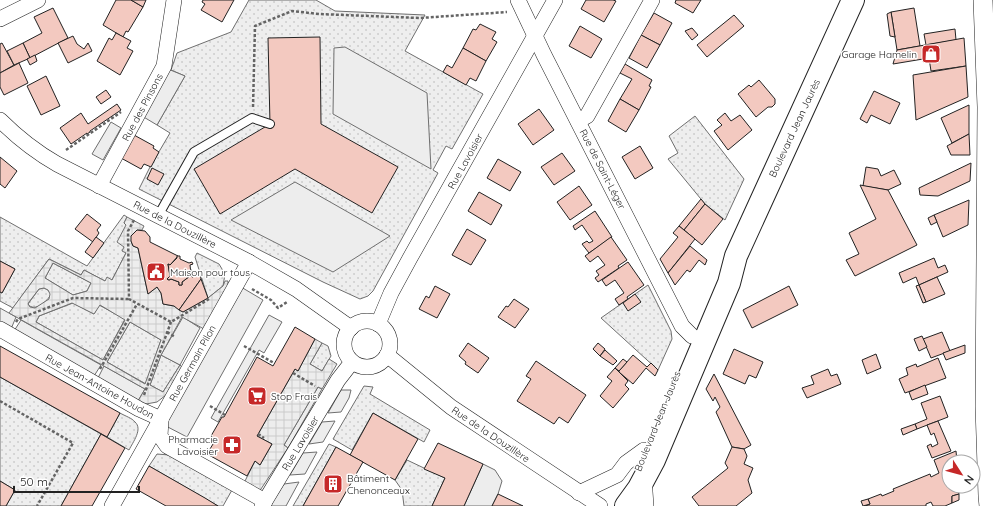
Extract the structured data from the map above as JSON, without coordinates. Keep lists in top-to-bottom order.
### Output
{
  "streets": {
    "main road": ["Boulevard Jean Jaurès"],
    "street": [
      "Rue des Pinsons",
      "Rue Lavoisier",
      "Rue de Saint-Léger",
      "Rue de la Douzillère",
      "Rue Germain Pilon",
      "Rue Jean-Antoine Houdon"
    ]
  },
  "crossings": [
    ["Rue des Pinsons", "Rue de la Douzillère"],
    ["Boulevard Jean Jaurès", "Rue de Saint-Léger"],
    ["Rue Lavoisier", "Rue de Saint-Léger"],
    ["Rue Lavoisier", "Rue de la Douzillère"],
    ["Rue Lavoisier", "Rue Jean-Antoine Houdon"],
    ["Rue de la Douzillère", "Rue Germain Pilon"],
    ["Rue Germain Pilon", "Rue Jean-Antoine Houdon"]
  ],
  "places": {
    "shop": ["Garage Hamelin"],
    "public building": ["Maison pour tous"],
    "supermarket": ["Stop Frais"],
    "pharmacy": ["Pharmacie Lavoisier"],
    "building": ["Bâtiment Chenonceaux"]
  },
  "scale_bar": "50 m",
  "north": "bottom right"
}
